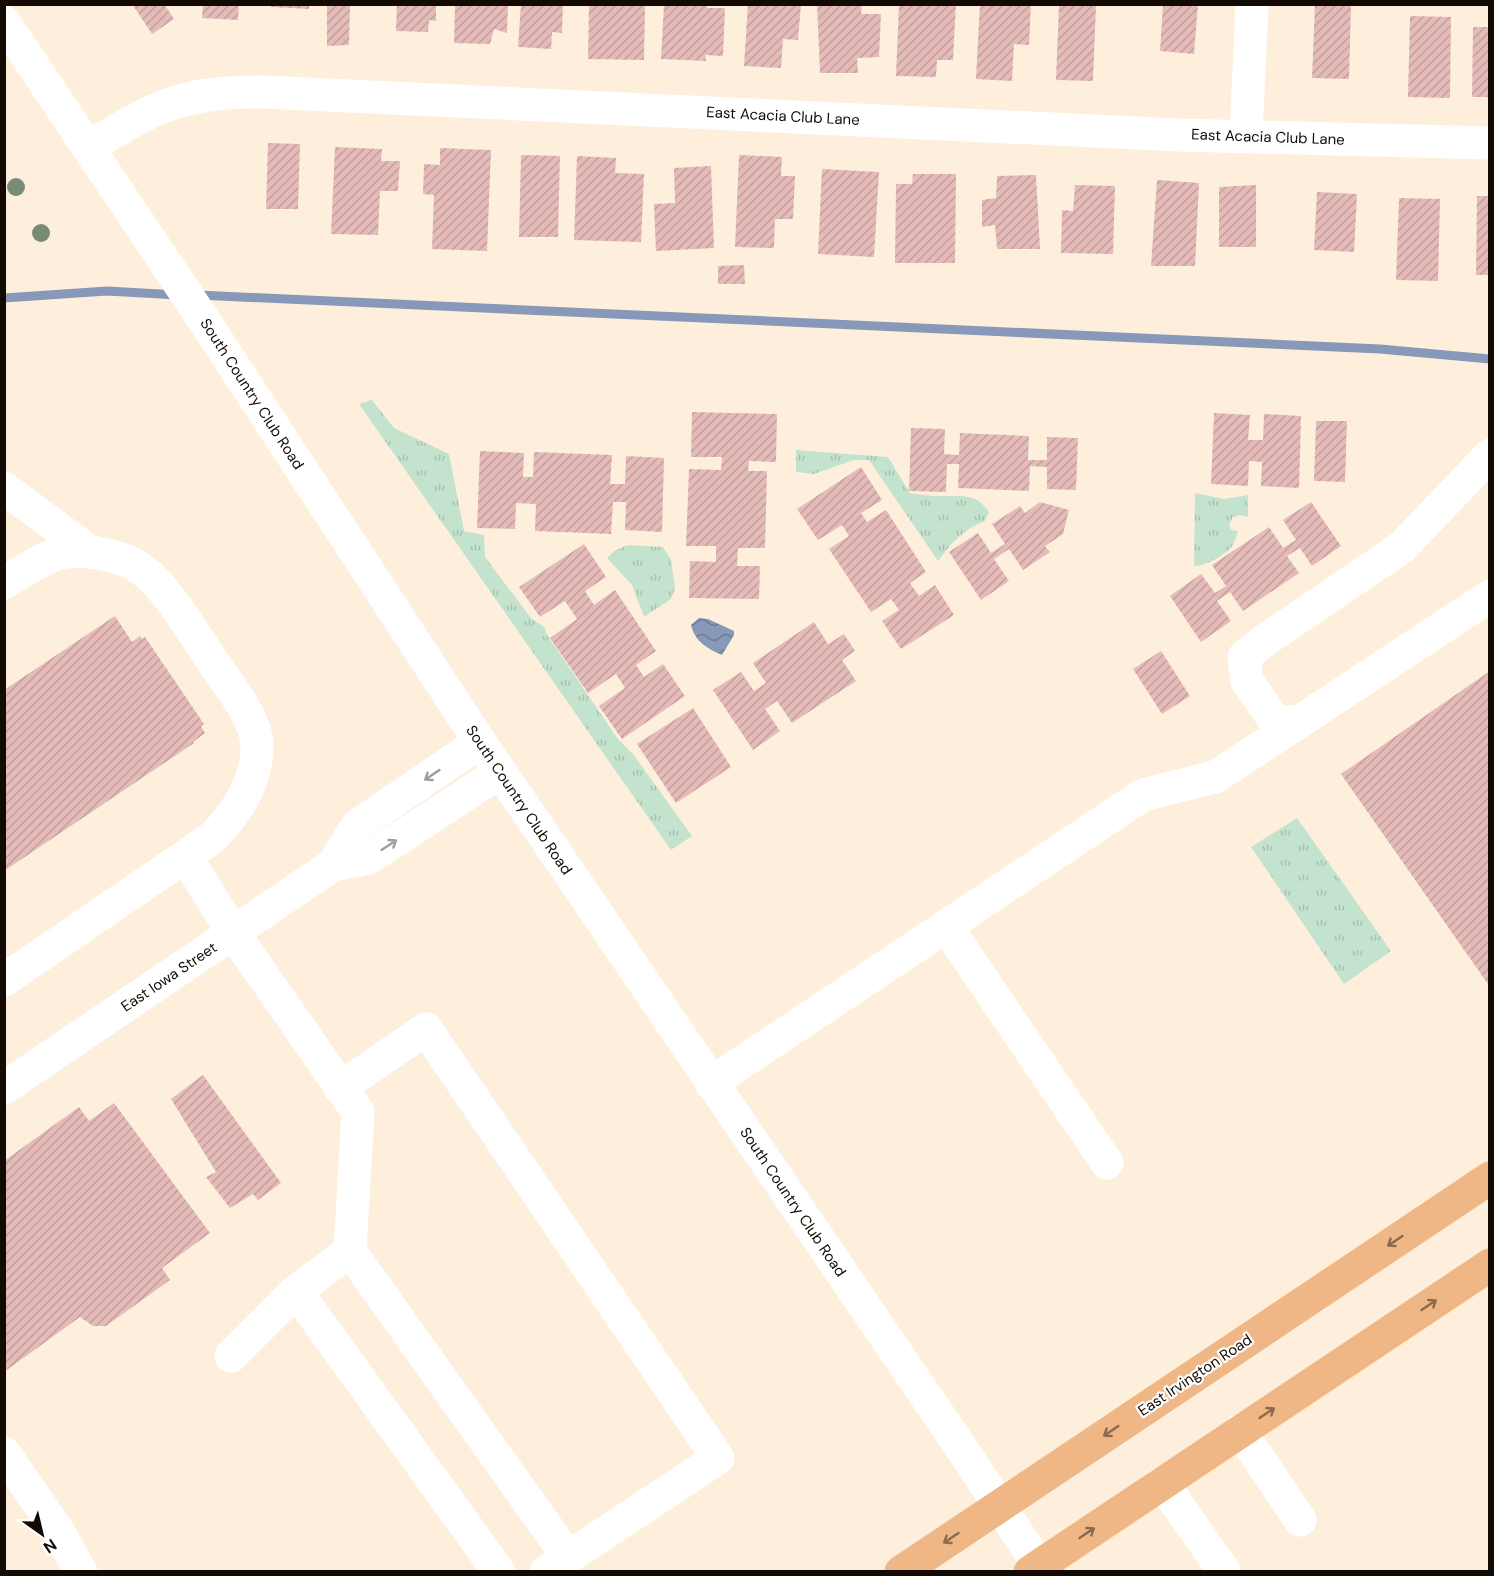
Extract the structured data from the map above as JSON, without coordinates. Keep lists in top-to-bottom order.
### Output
{
  "streets": {
    "main road": ["East Irvington Road"],
    "street": ["East Acacia Club Lane", "South Country Club Road", "East Iowa Street"]
  },
  "crossings": [
    ["East Acacia Club Lane", "South Country Club Road"],
    ["South Country Club Road", "East Iowa Street"],
    ["South Country Club Road", "East Irvington Road"]
  ],
  "north": "bottom right"
}
